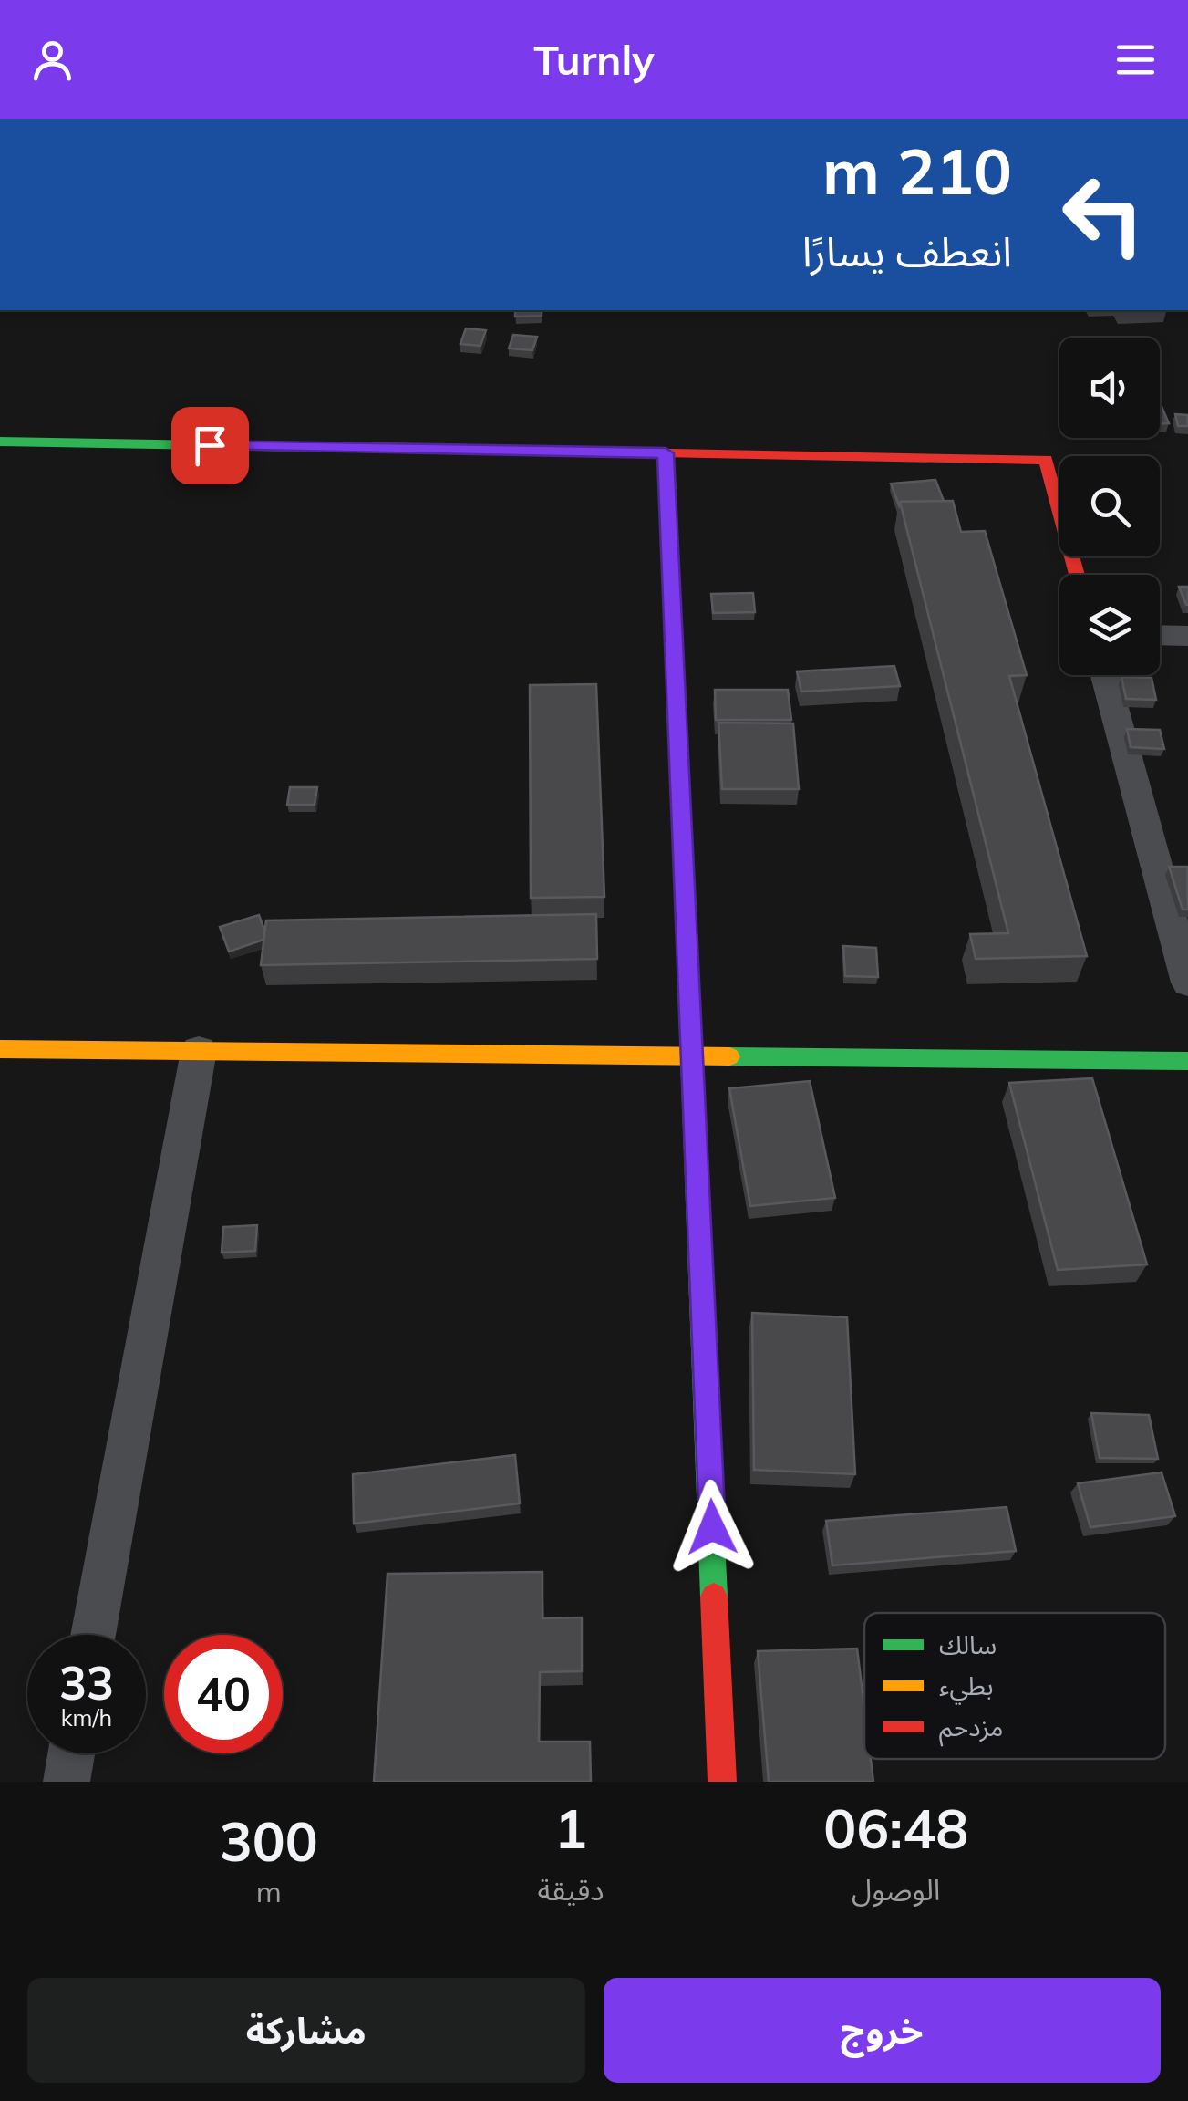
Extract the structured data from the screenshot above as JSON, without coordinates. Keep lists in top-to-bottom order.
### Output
{
  "legend": ["سالك", "بطيء", "مزدحم"],
  "page": {
    "header": "Turnly",
    "turn": ["210 m", "انعطف يسارًا"],
    "speed": "33 km/h",
    "limit": "40",
    "eta": [
      "06:48",
      "الوصول",
      "1",
      "دقيقة",
      "300",
      "m"
    ],
    "buttons": ["خروج", "مشاركة"]
  }
}
